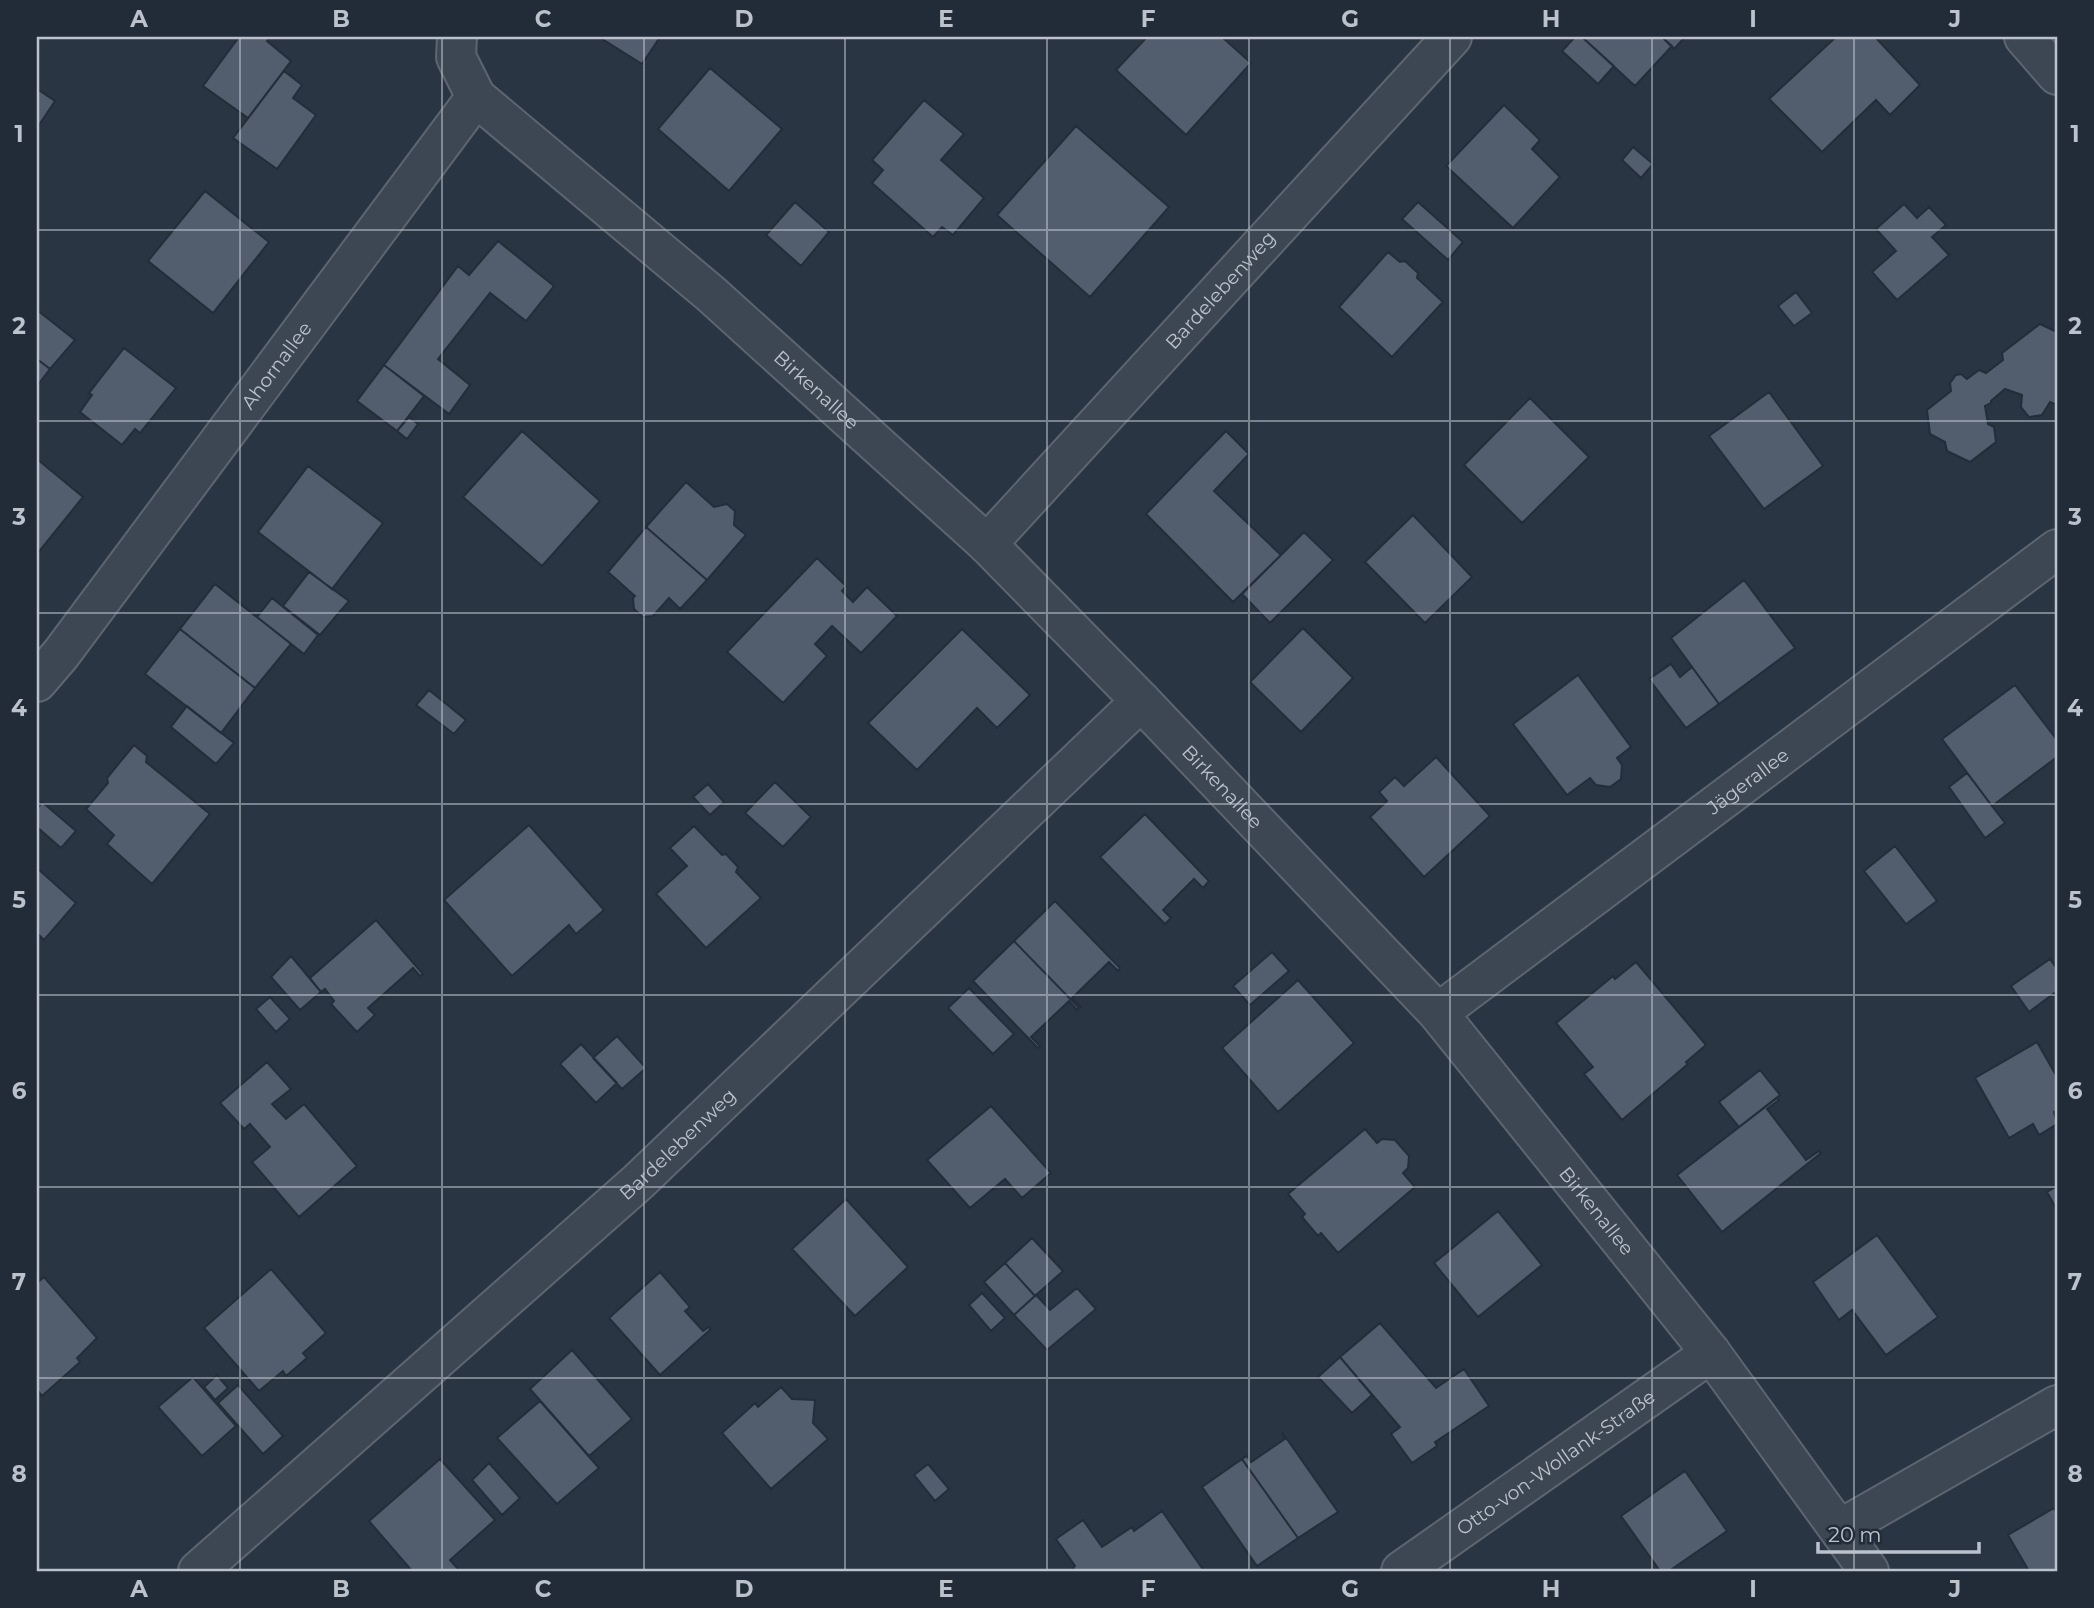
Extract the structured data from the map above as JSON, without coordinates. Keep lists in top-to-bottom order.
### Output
{
  "streets": {
    "street": [
      "Bardelebenweg",
      "Ahornallee",
      "Birkenallee",
      "Jägerallee",
      "Otto-von-Wollank-Straße"
    ]
  },
  "crossings": [
    ["Bardelebenweg", "Birkenallee"],
    ["Ahornallee", "Birkenallee"],
    ["Birkenallee", "Jägerallee"],
    ["Birkenallee", "Otto-von-Wollank-Straße"]
  ],
  "scale_bar": "20 m",
  "grid": {
    "columns": [
      "A",
      "B",
      "C",
      "D",
      "E",
      "F",
      "G",
      "H",
      "I",
      "J"
    ],
    "rows": [
      "1",
      "2",
      "3",
      "4",
      "5",
      "6",
      "7",
      "8"
    ]
  }
}
